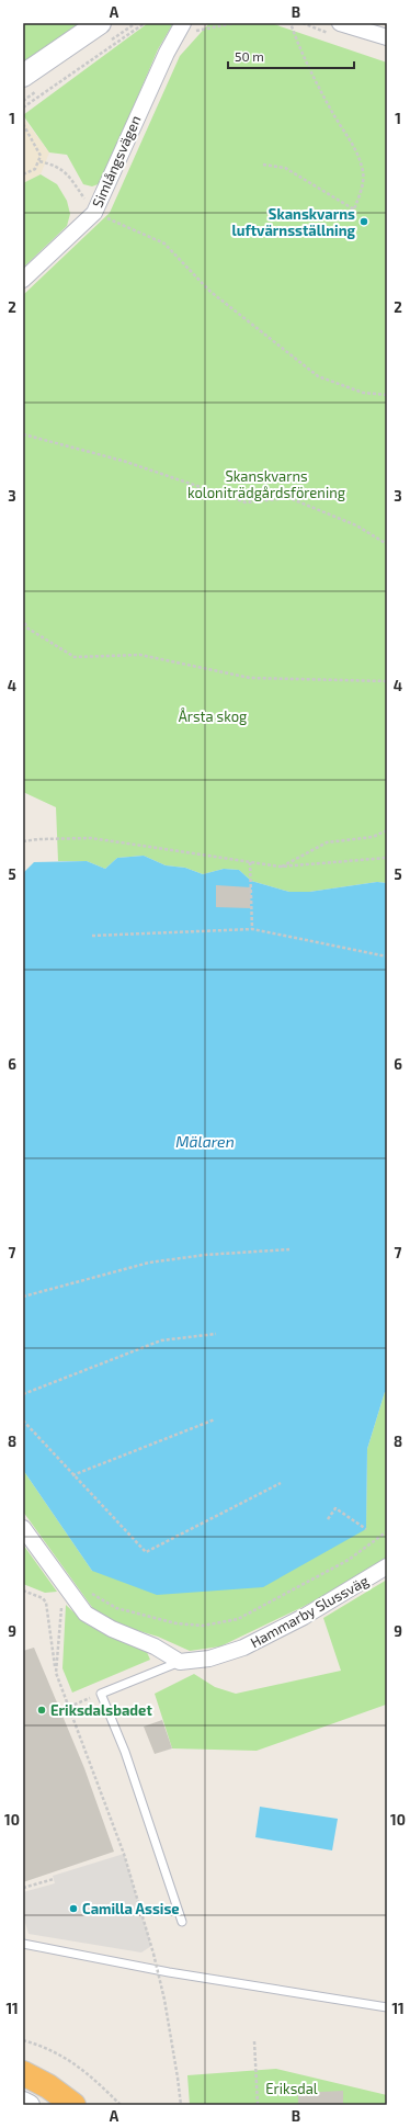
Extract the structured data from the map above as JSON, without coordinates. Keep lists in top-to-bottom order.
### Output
{
  "streets": {
    "street": ["Simlångsvägen", "Hammarby Slussväg"]
  },
  "water": ["Mälaren"],
  "parks": ["Skanskvarns koloniträdgårdsförening", "Årsta skog", "Eriksdal"],
  "places": ["Skanskvarns luftvärnsställning", "Eriksdalsbadet", "Camilla Assise"],
  "scale_bar": "50 m",
  "grid": {
    "columns": ["A", "B"],
    "rows": [
      "1",
      "2",
      "3",
      "4",
      "5",
      "6",
      "7",
      "8",
      "9",
      "10",
      "11"
    ]
  }
}
